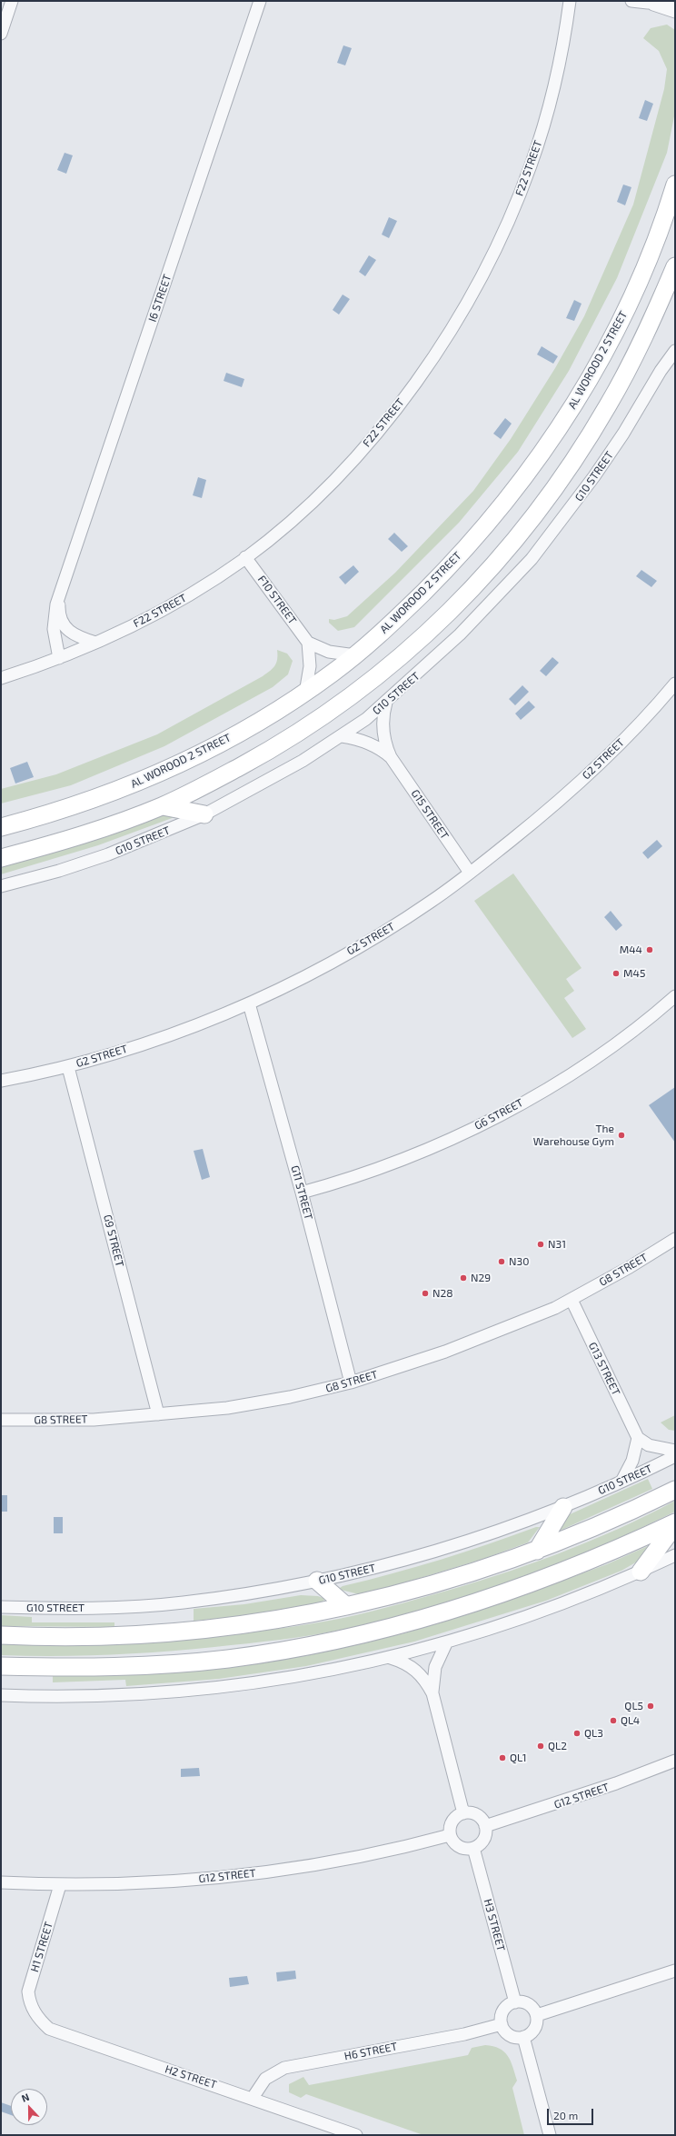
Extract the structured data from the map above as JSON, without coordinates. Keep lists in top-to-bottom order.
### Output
{
  "streets": {
    "street": [
      "F22 STREET",
      "I6 STREET",
      "AL WOROOD 2 STREET",
      "G10 STREET",
      "F10 STREET",
      "G2 STREET",
      "G15 STREET",
      "G6 STREET",
      "G11 STREET",
      "G9 STREET",
      "G8 STREET",
      "G13 STREET",
      "G12 STREET",
      "H3 STREET",
      "H1 STREET",
      "H6 STREET",
      "H2 STREET"
    ]
  },
  "crossings": [
    ["F22 STREET", "I6 STREET"],
    ["F22 STREET", "F10 STREET"],
    ["G10 STREET", "G15 STREET"],
    ["G2 STREET", "G15 STREET"],
    ["G2 STREET", "G11 STREET"],
    ["G2 STREET", "G9 STREET"],
    ["G6 STREET", "G11 STREET"],
    ["G11 STREET", "G8 STREET"],
    ["G9 STREET", "G8 STREET"],
    ["G8 STREET", "G13 STREET"],
    ["G12 STREET", "H3 STREET"],
    ["G12 STREET", "H1 STREET"],
    ["H3 STREET", "H6 STREET"],
    ["H1 STREET", "H2 STREET"],
    ["H6 STREET", "H2 STREET"]
  ],
  "places": [
    "M44",
    "M45",
    "The Warehouse Gym",
    "N31",
    "N30",
    "N29",
    "N28",
    "QL5",
    "QL4",
    "QL3",
    "QL2",
    "QL1"
  ],
  "scale_bar": "20 m",
  "north": "top"
}
